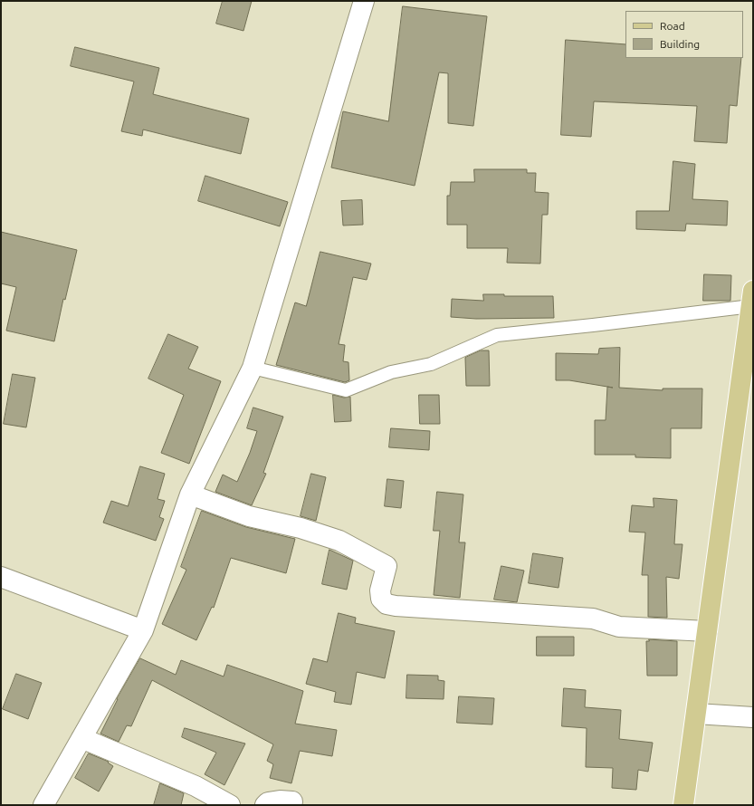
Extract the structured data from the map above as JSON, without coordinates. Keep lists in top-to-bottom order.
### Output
{
  "legend": ["Road", "Building"]
}
